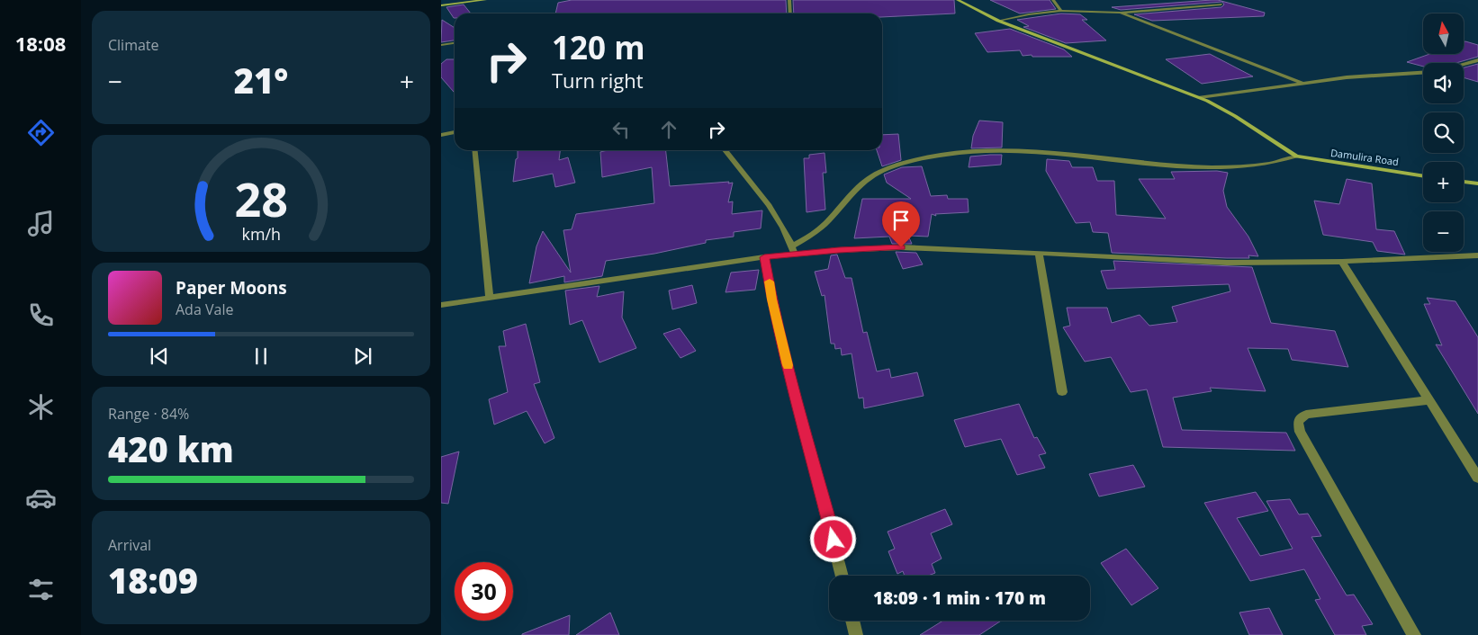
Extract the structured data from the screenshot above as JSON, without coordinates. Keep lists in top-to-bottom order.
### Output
{
  "streets": {
    "street": ["Damulira Road"]
  },
  "north": "top",
  "page": {
    "tabs": "18:08",
    "tile": [
      "Climate",
      ["Range · 84%", "420 km"],
      ["Arrival", "18:09"]
    ],
    "map_buttons": ["+", "−"],
    "turn": ["120 m", "Turn right"],
    "heat": ["−", "21°", "+"],
    "song": ["Paper Moons", "Ada Vale"],
    "limit": "30",
    "trip": "18:09 · 1 min · 170 m",
    "gauge": ["28", "km/h"]
  }
}
